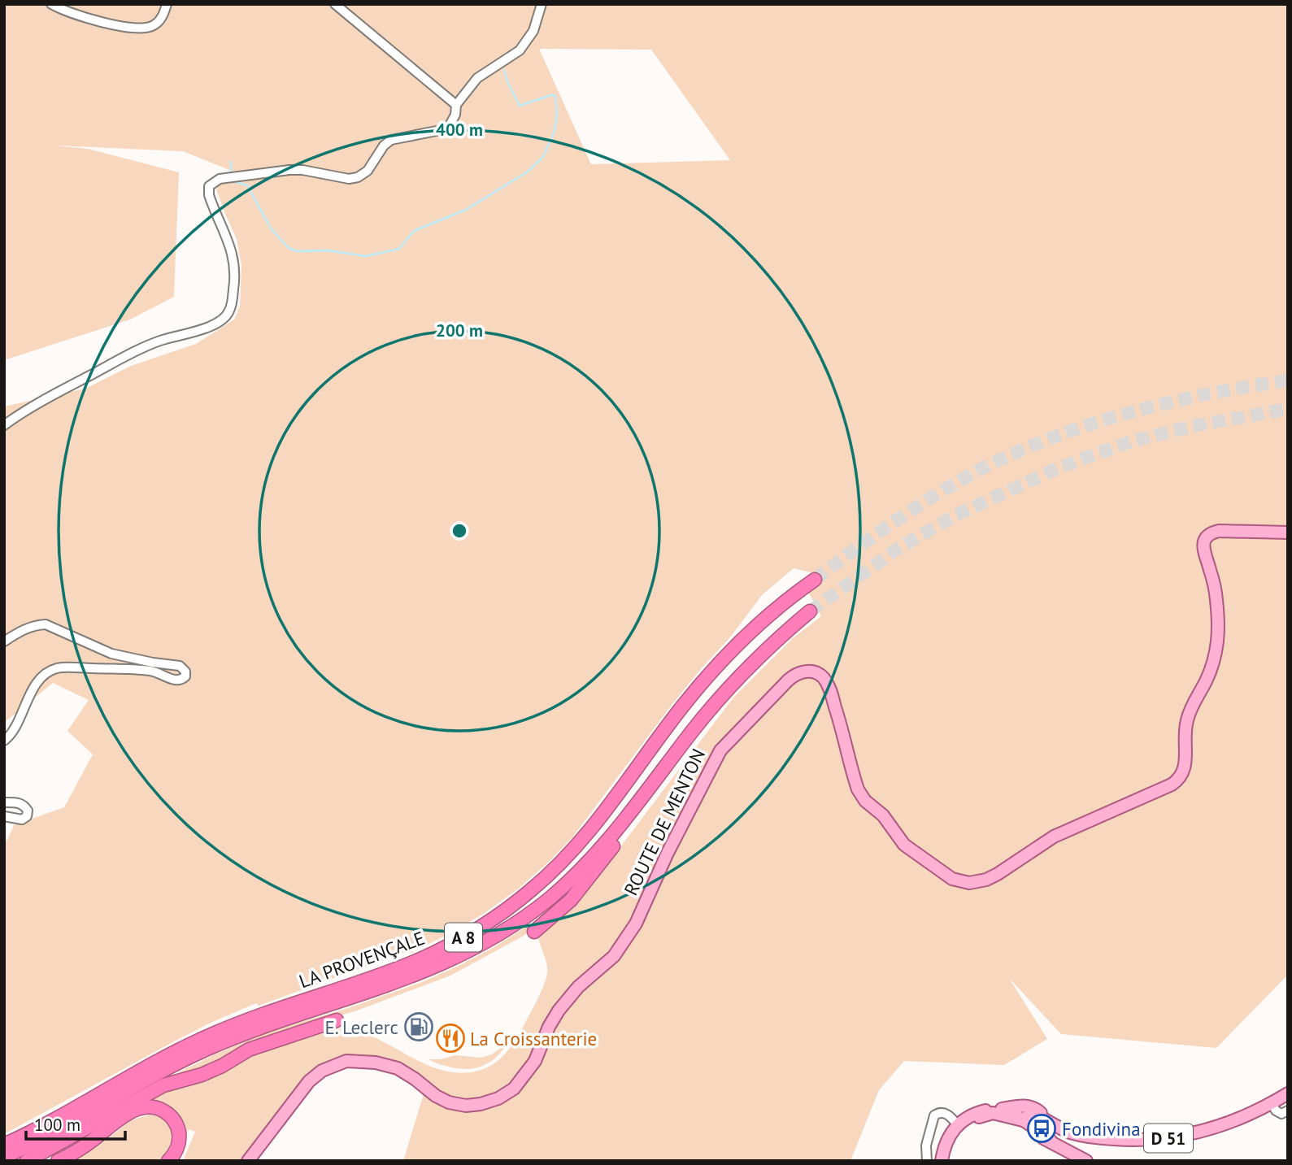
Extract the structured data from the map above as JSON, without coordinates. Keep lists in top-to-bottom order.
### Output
{
  "streets": {
    "highway": ["A 8", "LA PROVENÇALE"],
    "main road": ["ROUTE DE MENTON", "D 51"]
  },
  "places": {
    "fuel station": ["E. Leclerc"],
    "restaurant": ["La Croissanterie"],
    "bus stop": ["Fondivina"]
  },
  "scale_bar": "100 m",
  "rings": ["400 m", "200 m"]
}
